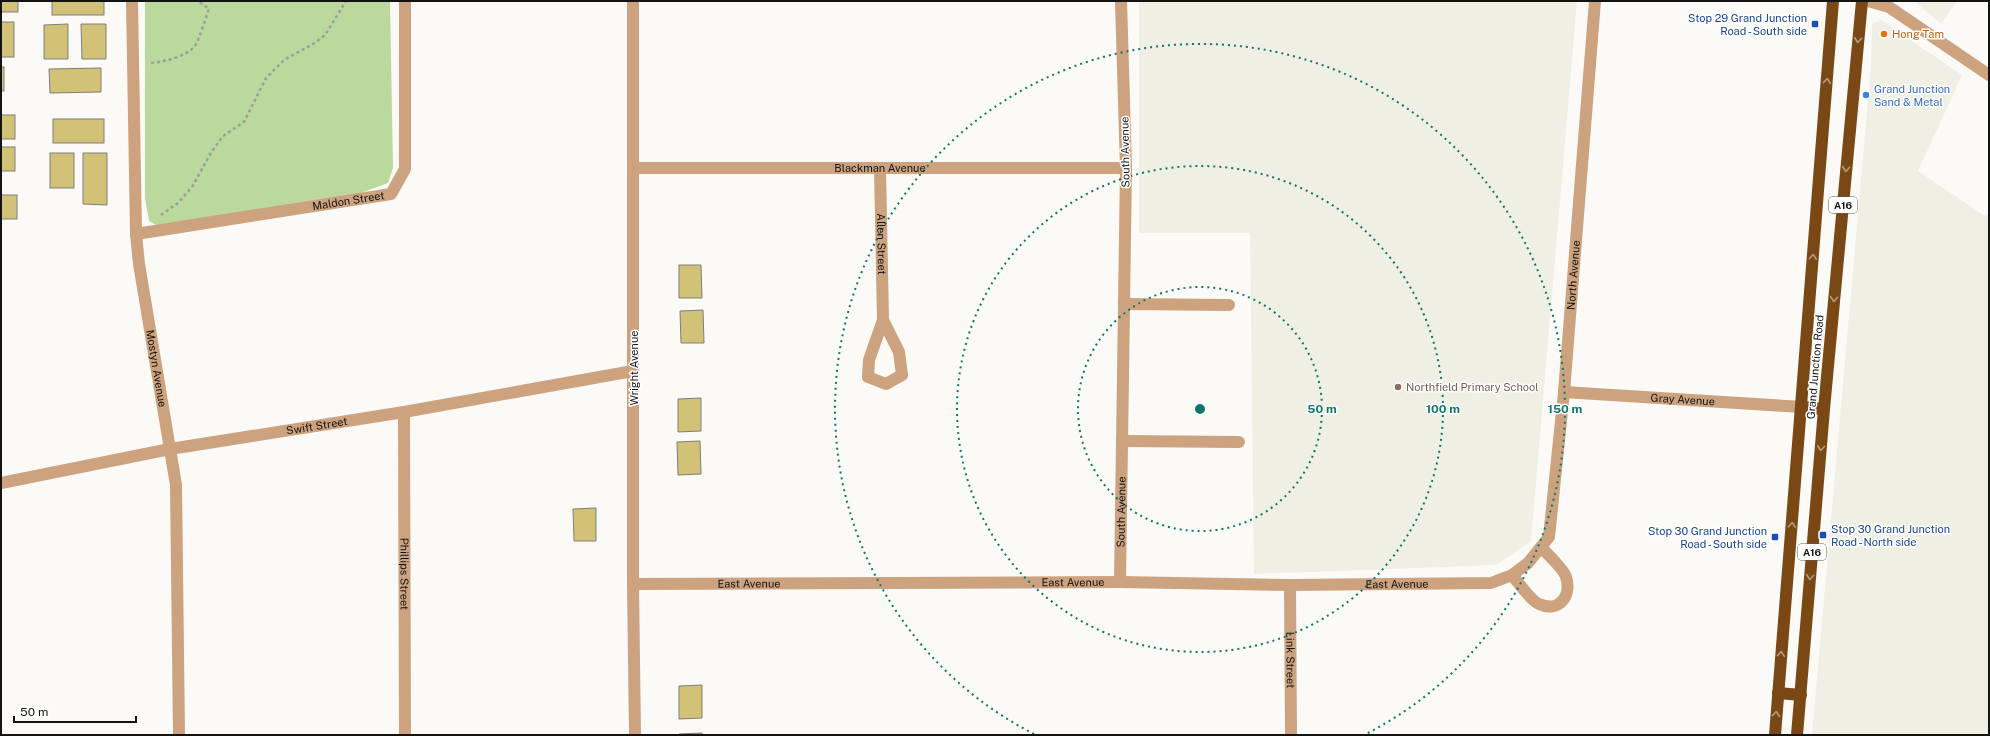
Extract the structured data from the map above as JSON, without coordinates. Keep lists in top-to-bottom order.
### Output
{
  "streets": {
    "highway": ["A16", "Grand Junction Road"],
    "street": [
      "South Avenue",
      "Blackman Avenue",
      "Maldon Street",
      "Allen Street",
      "North Avenue",
      "Mostyn Avenue",
      "Wright Avenue",
      "Gray Avenue",
      "Swift Street",
      "Phillips Street",
      "East Avenue",
      "Link Street"
    ]
  },
  "crossings": [
    ["South Avenue", "Blackman Avenue"],
    ["South Avenue", "East Avenue"],
    ["Blackman Avenue", "Allen Street"],
    ["Blackman Avenue", "Wright Avenue"],
    ["Maldon Street", "Mostyn Avenue"],
    ["North Avenue", "Gray Avenue"],
    ["North Avenue", "East Avenue"],
    ["Grand Junction Road", "Gray Avenue"],
    ["Mostyn Avenue", "Swift Street"],
    ["Wright Avenue", "Swift Street"],
    ["Wright Avenue", "East Avenue"],
    ["Swift Street", "Phillips Street"],
    ["East Avenue", "Link Street"]
  ],
  "places": {
    "transit": ["Stop 29 Grand Junction Road - South side", "Stop 30 Grand Junction Road - North side", "Stop 30 Grand Junction Road - South side"],
    "other": ["Hong Tam", "Grand Junction Sand & Metal", "Northfield Primary School"]
  },
  "scale_bar": "50 m",
  "rings": ["50 m", "100 m", "150 m"]
}
